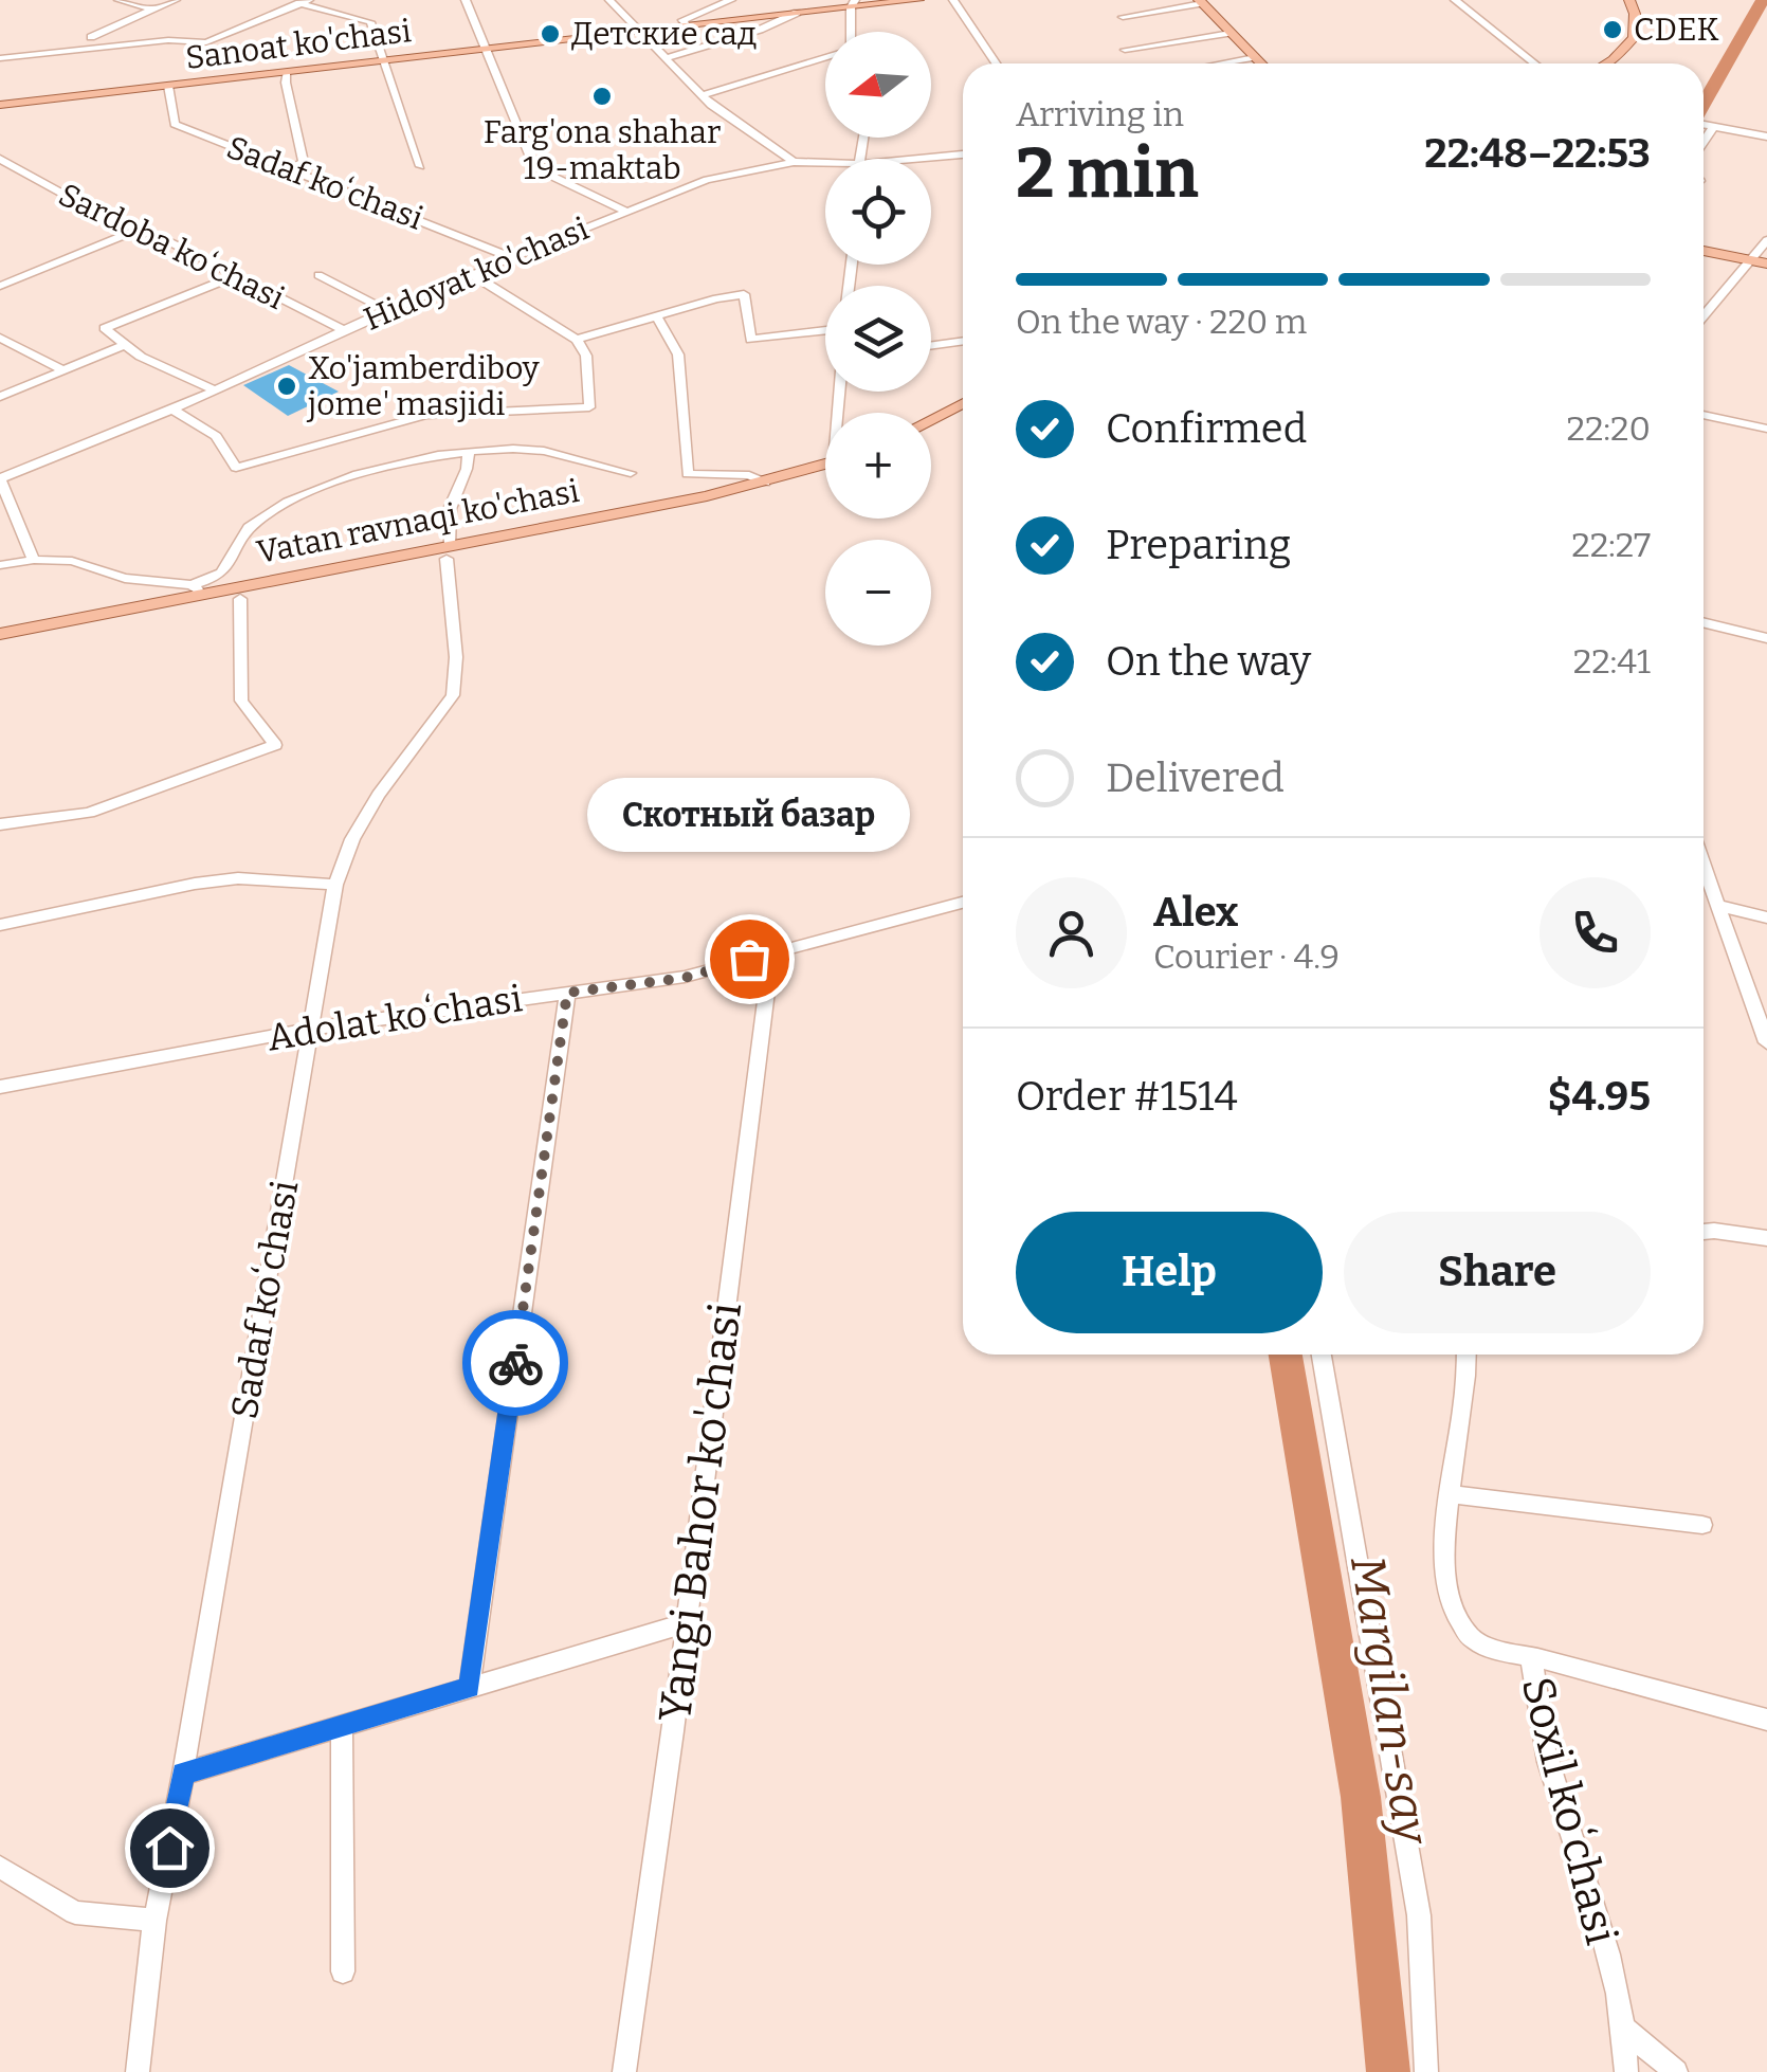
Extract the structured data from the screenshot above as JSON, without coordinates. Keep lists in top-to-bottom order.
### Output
{
  "streets": {
    "main road": ["Sanoat ko'chasi", "Vatan ravnaqi ko'chasi"],
    "street": [
      "Sadaf koʻchasi",
      "Sardoba koʻchasi",
      "Hidoyat ko'chasi",
      "Adolat koʻchasi",
      "Yangi Bahor ko'chasi",
      "Soxil koʻchasi"
    ]
  },
  "crossings": [
    ["Sanoat ko'chasi", "Sadaf koʻchasi"],
    ["Sadaf koʻchasi", "Hidoyat ko'chasi"],
    ["Sadaf koʻchasi", "Vatan ravnaqi ko'chasi"],
    ["Sadaf koʻchasi", "Adolat koʻchasi"],
    ["Sardoba koʻchasi", "Hidoyat ko'chasi"],
    ["Adolat koʻchasi", "Yangi Bahor ko'chasi"]
  ],
  "water": ["Margilan-say"],
  "places": [
    "CDEK",
    "Детские сад",
    "Farg'ona shahar 19-maktab",
    "Xo'jamberdiboy jome' masjidi",
    "Скотный базар"
  ],
  "north": "left",
  "page": {
    "map_buttons": ["+", "−"],
    "heading": ["2 min", "Arriving in", "22:48–22:53"],
    "panel": [
      "Alex",
      "Courier · 4.9",
      "Order #1514",
      "$4.95"
    ],
    "bar": "On the way · 220 m",
    "list": [
      ["Confirmed", "22:20"],
      ["Preparing", "22:27"],
      ["On the way", "22:41"],
      "Delivered"
    ],
    "bubble": "Скотный базар",
    "buttons": ["Help", "Share"]
  }
}
